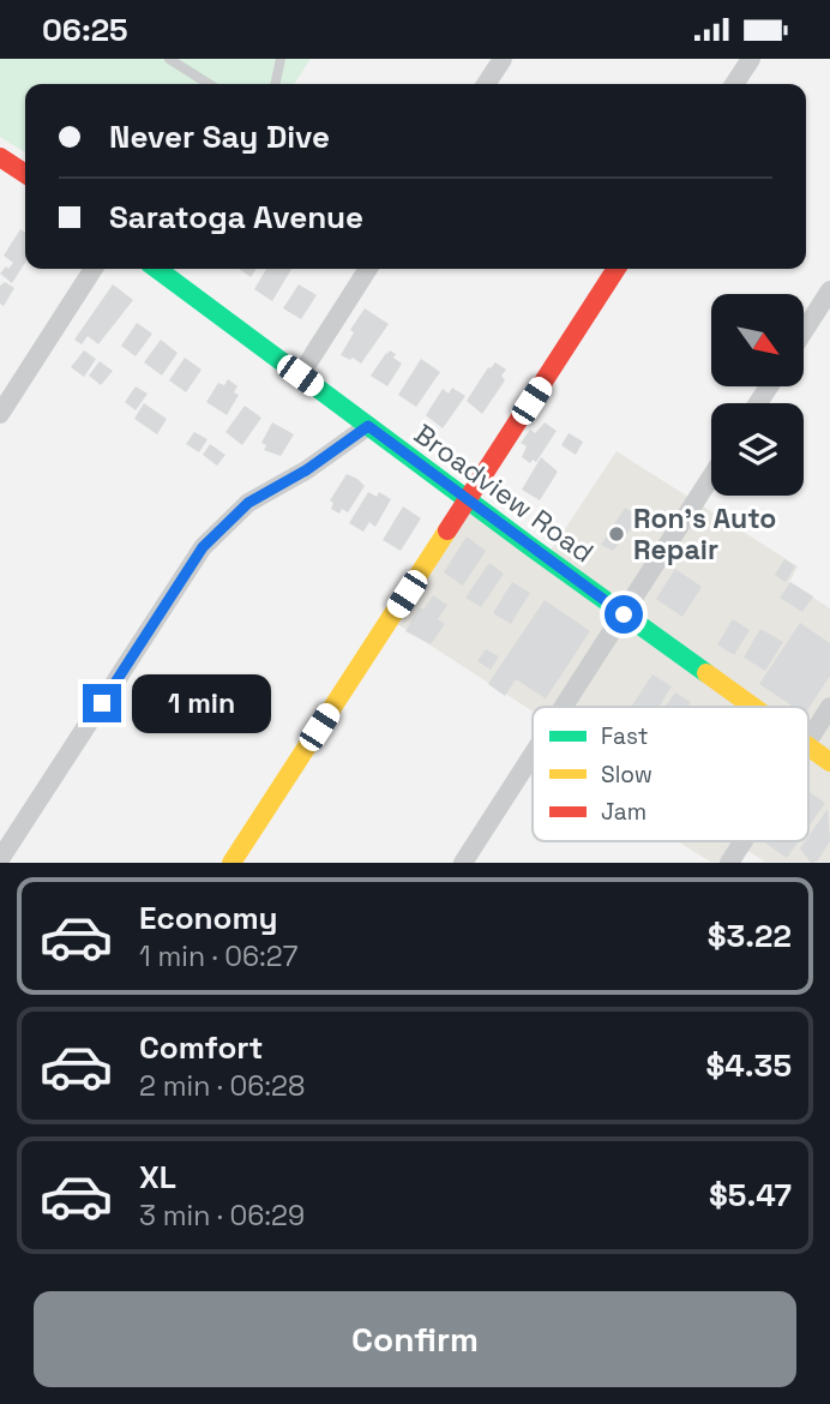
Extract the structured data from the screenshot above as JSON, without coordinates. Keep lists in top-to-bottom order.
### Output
{
  "streets": {
    "main road": ["Broadview Road"]
  },
  "places": ["Ron's Auto Repair"],
  "legend": ["Fast", "Slow", "Jam"],
  "north": "bottom right",
  "page": {
    "status": "06:25",
    "banner": ["Never Say Dive", "Saratoga Avenue"],
    "bubble": "1 min",
    "list": [
      {
        "name": "Economy",
        "note": "1 min · 06:27",
        "value": "$3.22"
      },
      {
        "name": "Comfort",
        "note": "2 min · 06:28",
        "value": "$4.35"
      },
      {
        "name": "XL",
        "note": "3 min · 06:29",
        "value": "$5.47"
      }
    ],
    "buttons": "Confirm"
  }
}
